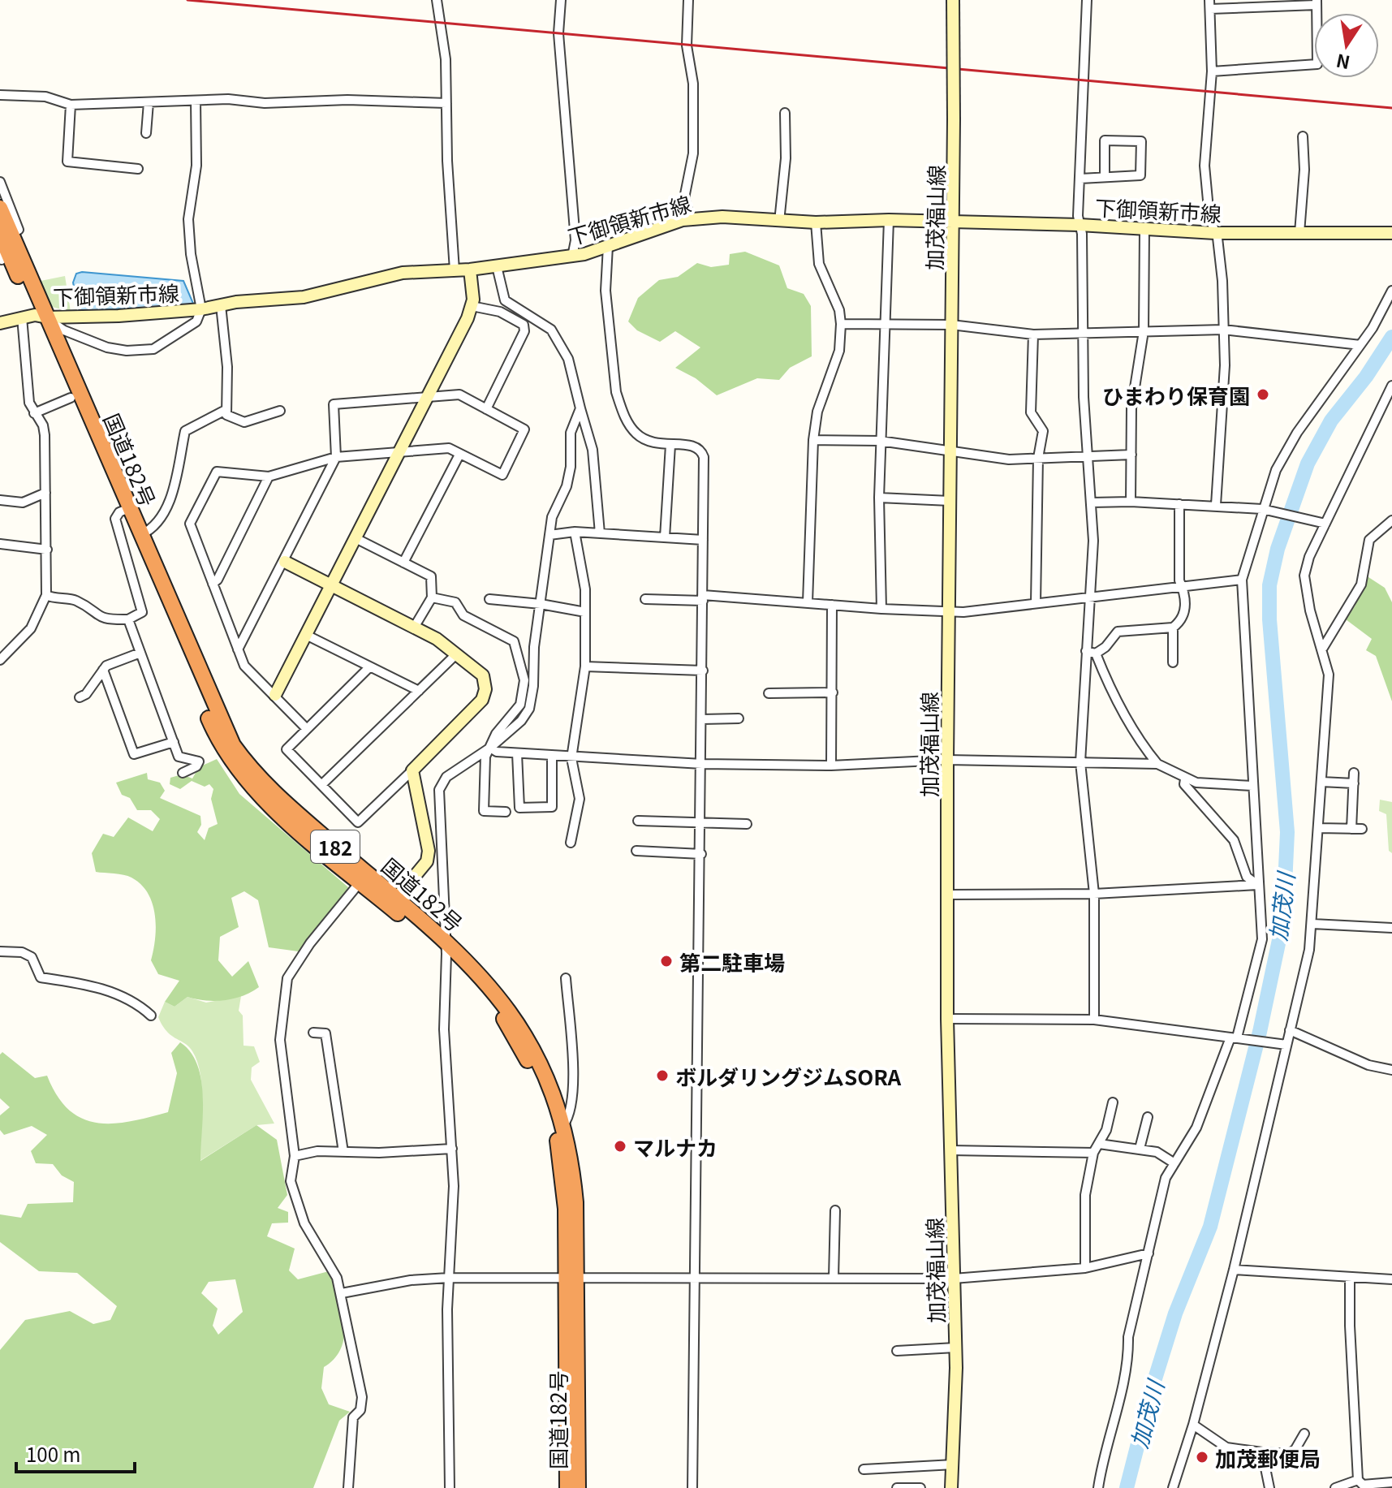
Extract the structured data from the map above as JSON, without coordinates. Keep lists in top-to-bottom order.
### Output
{
  "streets": {
    "highway": ["国道182号", "182"],
    "main road": ["下御領新市線", "加茂福山線"]
  },
  "crossings": [
    ["下御領新市線", "加茂福山線"],
    ["下御領新市線", "国道182号"]
  ],
  "water": ["加茂川"],
  "places": [
    "ひまわり保育園",
    "第二駐車場",
    "ボルダリングジムSORA",
    "マルナカ",
    "加茂郵便局"
  ],
  "scale_bar": "100 m",
  "north": "bottom"
}
